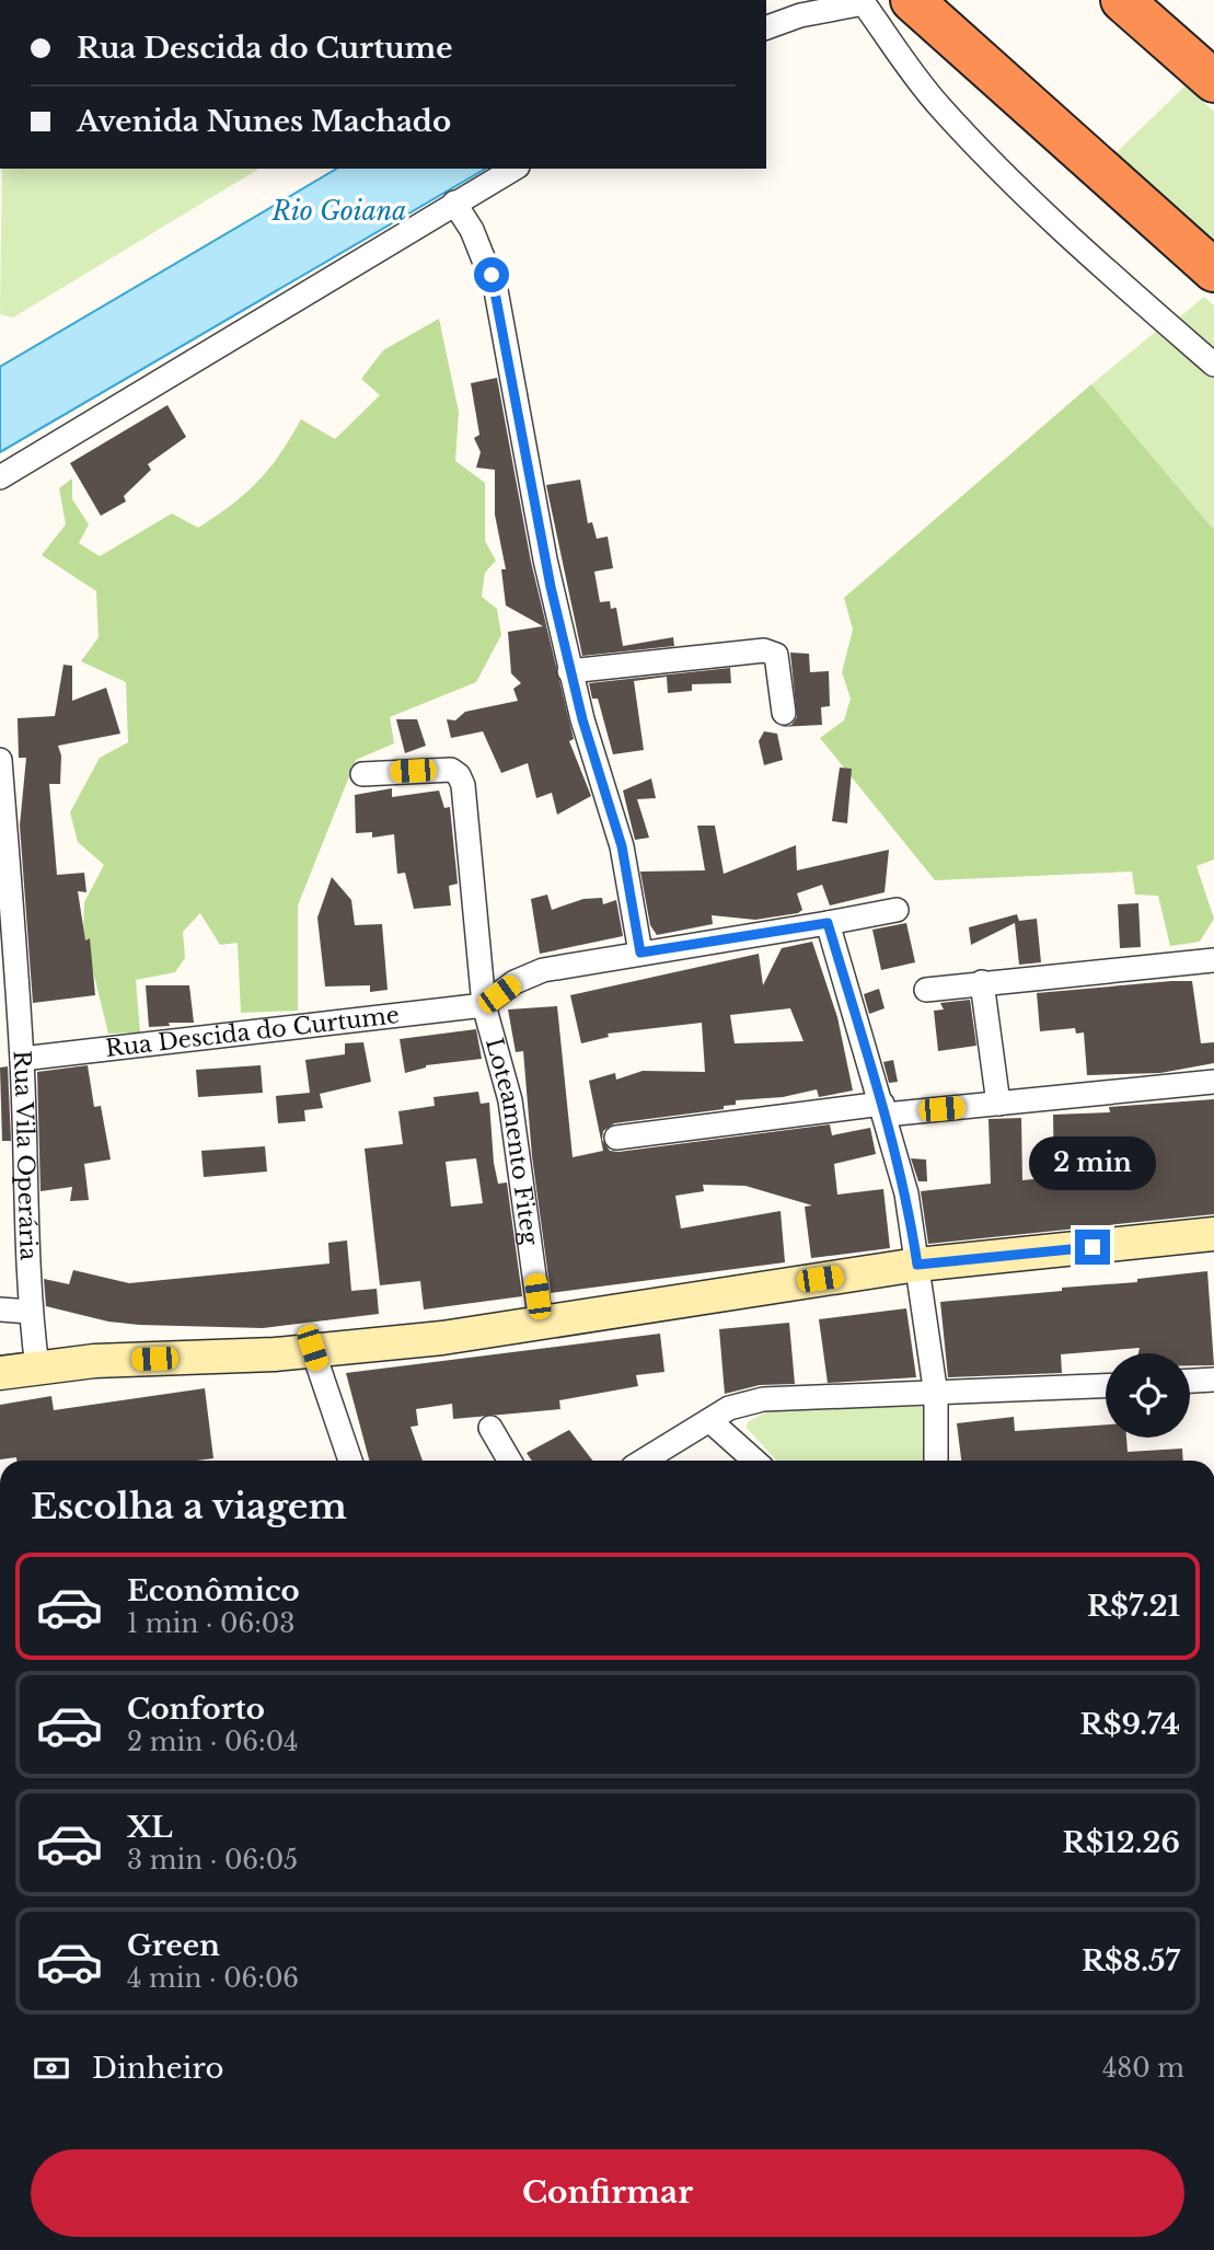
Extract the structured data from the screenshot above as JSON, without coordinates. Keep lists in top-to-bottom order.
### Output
{
  "streets": {
    "street": ["Rua Descida do Curtume", "Loteamento Fiteg", "Rua Vila Operária"]
  },
  "crossings": [
    ["Rua Descida do Curtume", "Loteamento Fiteg"],
    ["Rua Descida do Curtume", "Rua Vila Operária"]
  ],
  "water": ["Rio Goiana"],
  "page": {
    "banner": ["Rua Descida do Curtume", "Avenida Nunes Machado"],
    "bubble": "2 min",
    "heading": "Escolha a viagem",
    "list": [
      {
        "name": "Econômico",
        "note": "1 min · 06:03",
        "value": "R$7.21"
      },
      {
        "name": "Conforto",
        "note": "2 min · 06:04",
        "value": "R$9.74"
      },
      {
        "name": "XL",
        "note": "3 min · 06:05",
        "value": "R$12.26"
      },
      {
        "name": "Green",
        "note": "4 min · 06:06",
        "value": "R$8.57"
      }
    ],
    "pay": ["Dinheiro", "480 m"],
    "buttons": "Confirmar"
  }
}
